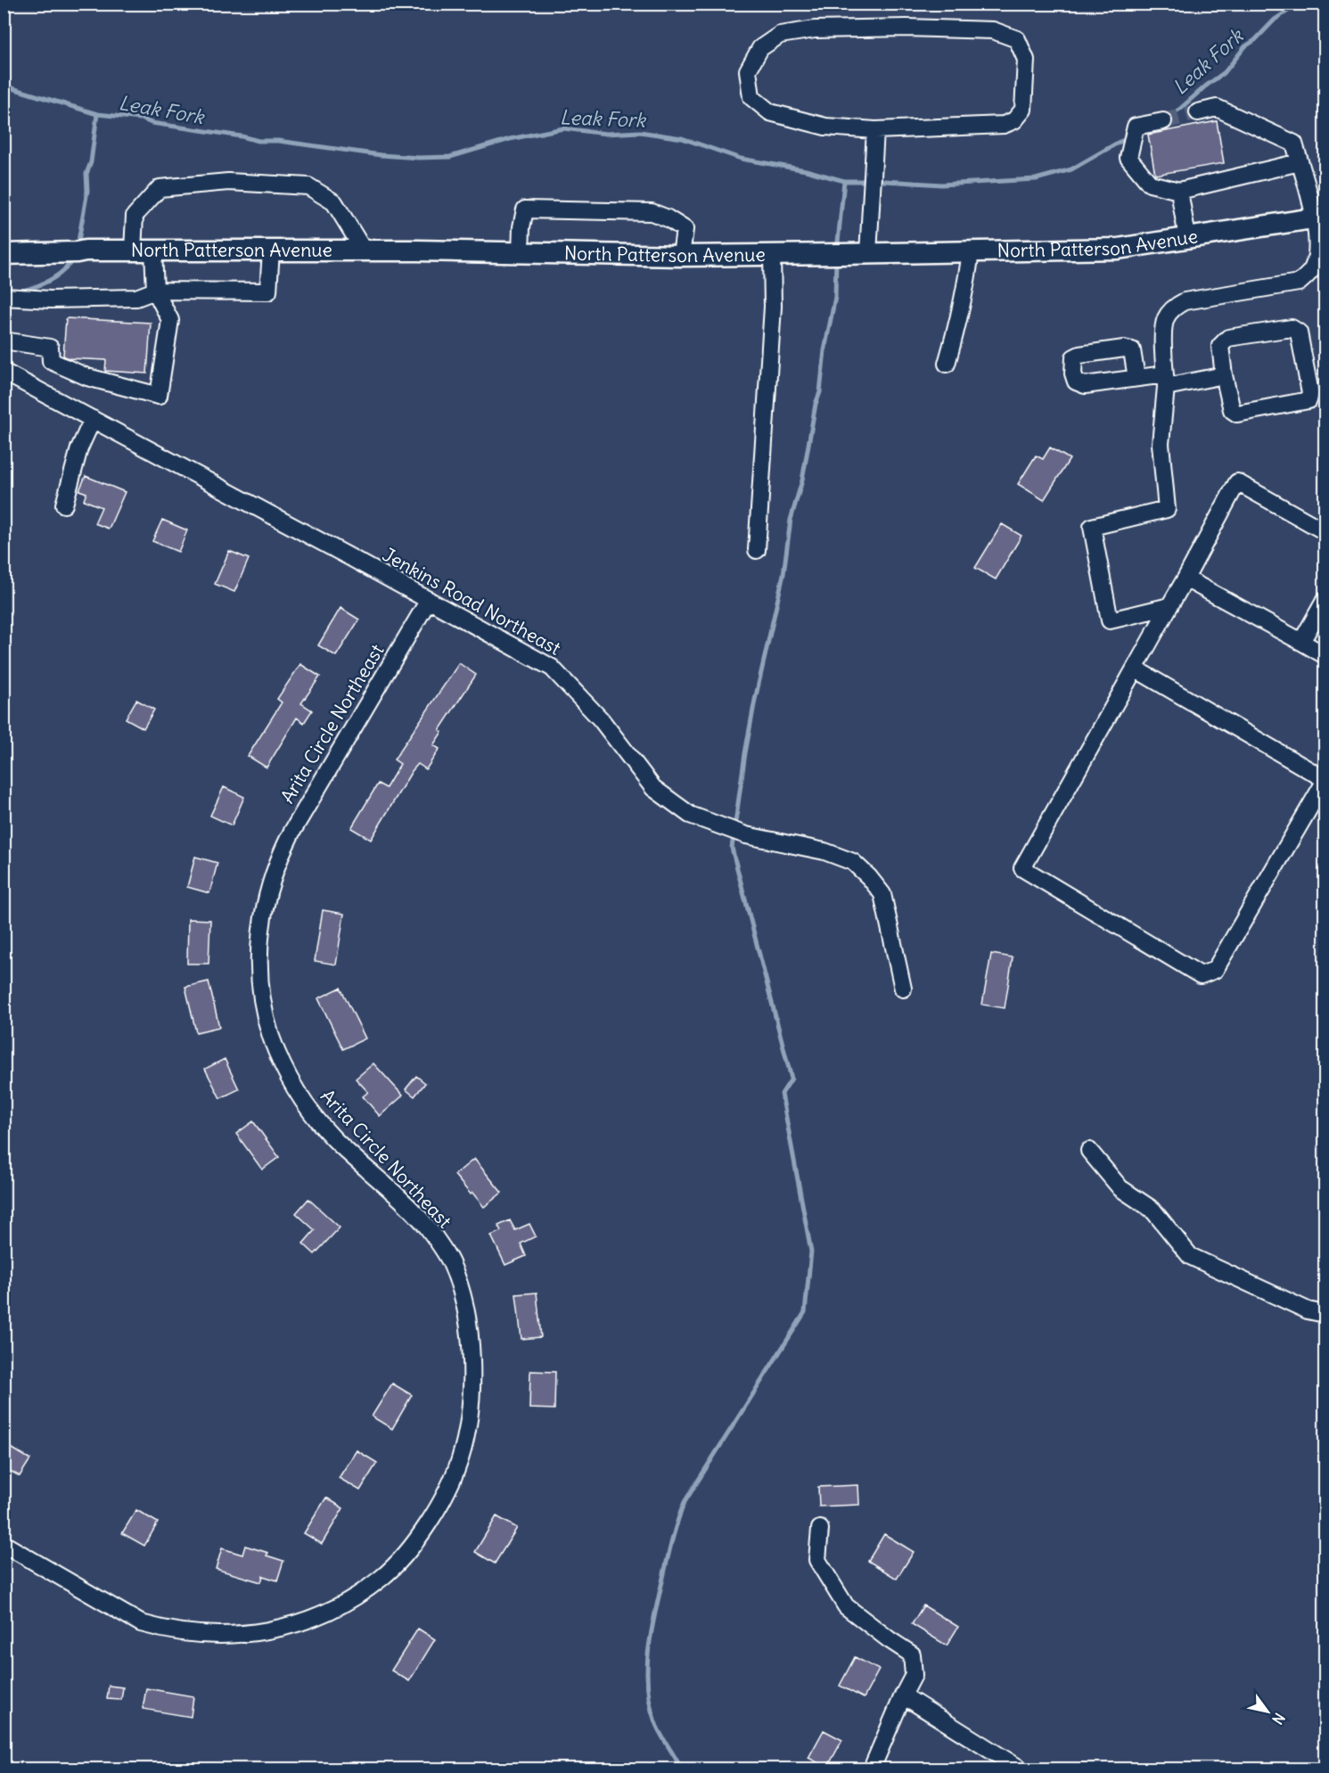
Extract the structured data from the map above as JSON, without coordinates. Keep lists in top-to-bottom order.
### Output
{
  "streets": {
    "main road": ["North Patterson Avenue"],
    "street": ["Jenkins Road Northeast", "Arita Circle Northeast"]
  },
  "crossings": [
    ["Jenkins Road Northeast", "Arita Circle Northeast"]
  ],
  "water": ["Leak Fork"],
  "north": "bottom right"
}
